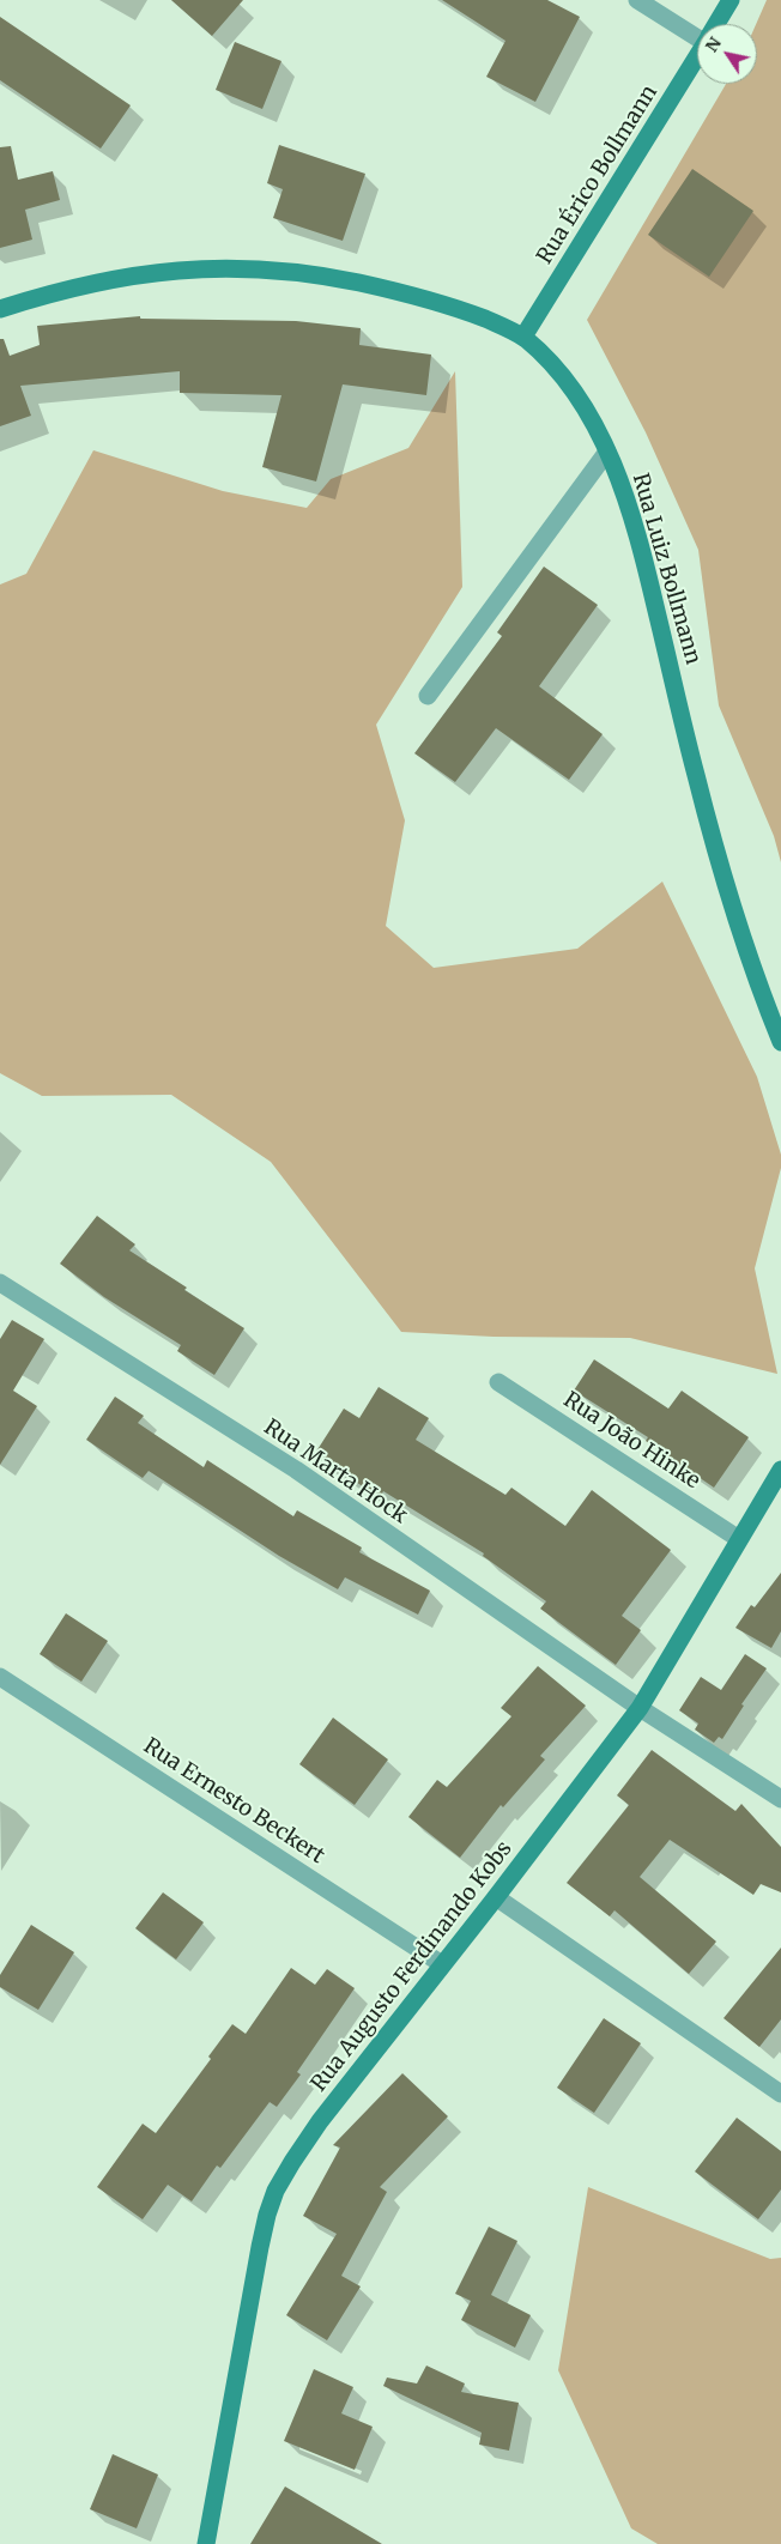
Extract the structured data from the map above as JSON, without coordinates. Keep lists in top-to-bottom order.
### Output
{
  "streets": {
    "street": [
      "Rua Érico Bollmann",
      "Rua Luiz Bollmann",
      "Rua João Hinke",
      "Rua Marta Hock",
      "Rua Ernesto Beckert",
      "Rua Augusto Ferdinando Kobs"
    ]
  },
  "crossings": [
    ["Rua Érico Bollmann", "Rua Luiz Bollmann"],
    ["Rua João Hinke", "Rua Augusto Ferdinando Kobs"],
    ["Rua Marta Hock", "Rua Augusto Ferdinando Kobs"],
    ["Rua Ernesto Beckert", "Rua Augusto Ferdinando Kobs"]
  ],
  "north": "top left"
}
